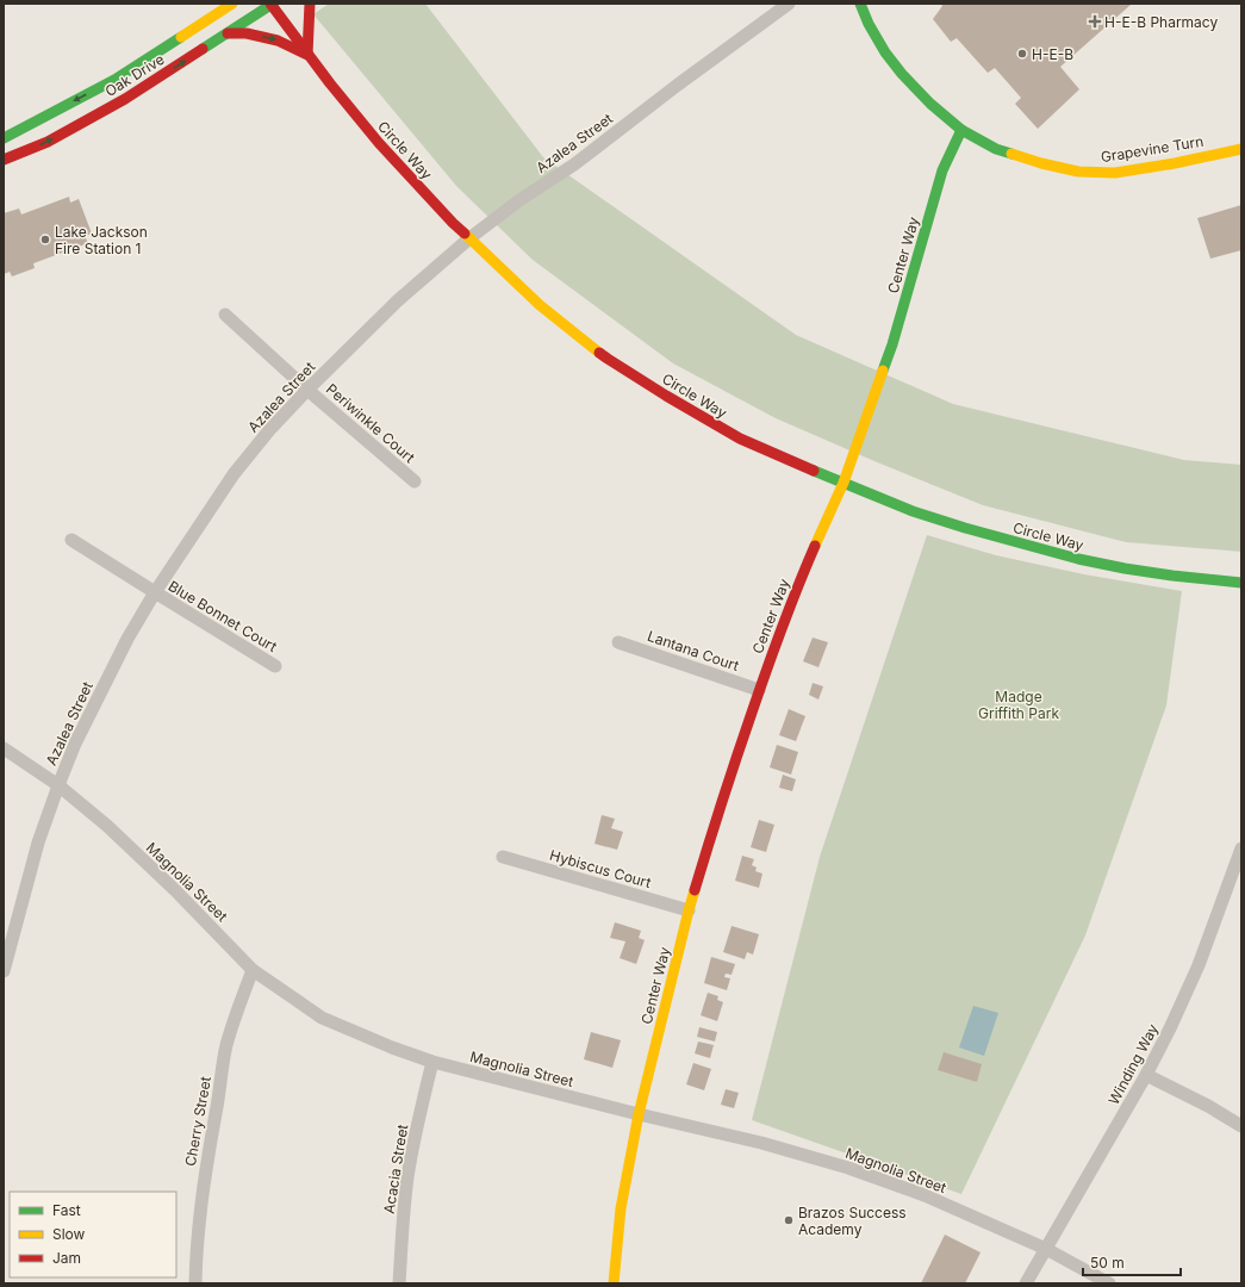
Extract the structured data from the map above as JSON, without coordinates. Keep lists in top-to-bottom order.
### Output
{
  "streets": {
    "street": [
      "Oak Drive",
      "Azalea Street",
      "Grapevine Turn",
      "Circle Way",
      "Center Way",
      "Periwinkle Court",
      "Blue Bonnet Court",
      "Lantana Court",
      "Hybiscus Court",
      "Magnolia Street",
      "Winding Way",
      "Cherry Street",
      "Acacia Street"
    ]
  },
  "crossings": [
    ["Oak Drive", "Circle Way"],
    ["Azalea Street", "Circle Way"],
    ["Azalea Street", "Periwinkle Court"],
    ["Azalea Street", "Blue Bonnet Court"],
    ["Azalea Street", "Magnolia Street"],
    ["Grapevine Turn", "Center Way"],
    ["Circle Way", "Center Way"],
    ["Center Way", "Lantana Court"],
    ["Center Way", "Hybiscus Court"],
    ["Center Way", "Magnolia Street"],
    ["Magnolia Street", "Winding Way"],
    ["Magnolia Street", "Cherry Street"],
    ["Magnolia Street", "Acacia Street"]
  ],
  "parks": ["Madge Griffith Park"],
  "places": {
    "health": ["H-E-B Pharmacy"],
    "other": ["H-E-B", "Lake Jackson Fire Station 1", "Brazos Success Academy"]
  },
  "legend": ["Fast", "Slow", "Jam"],
  "scale_bar": "50 m"
}
